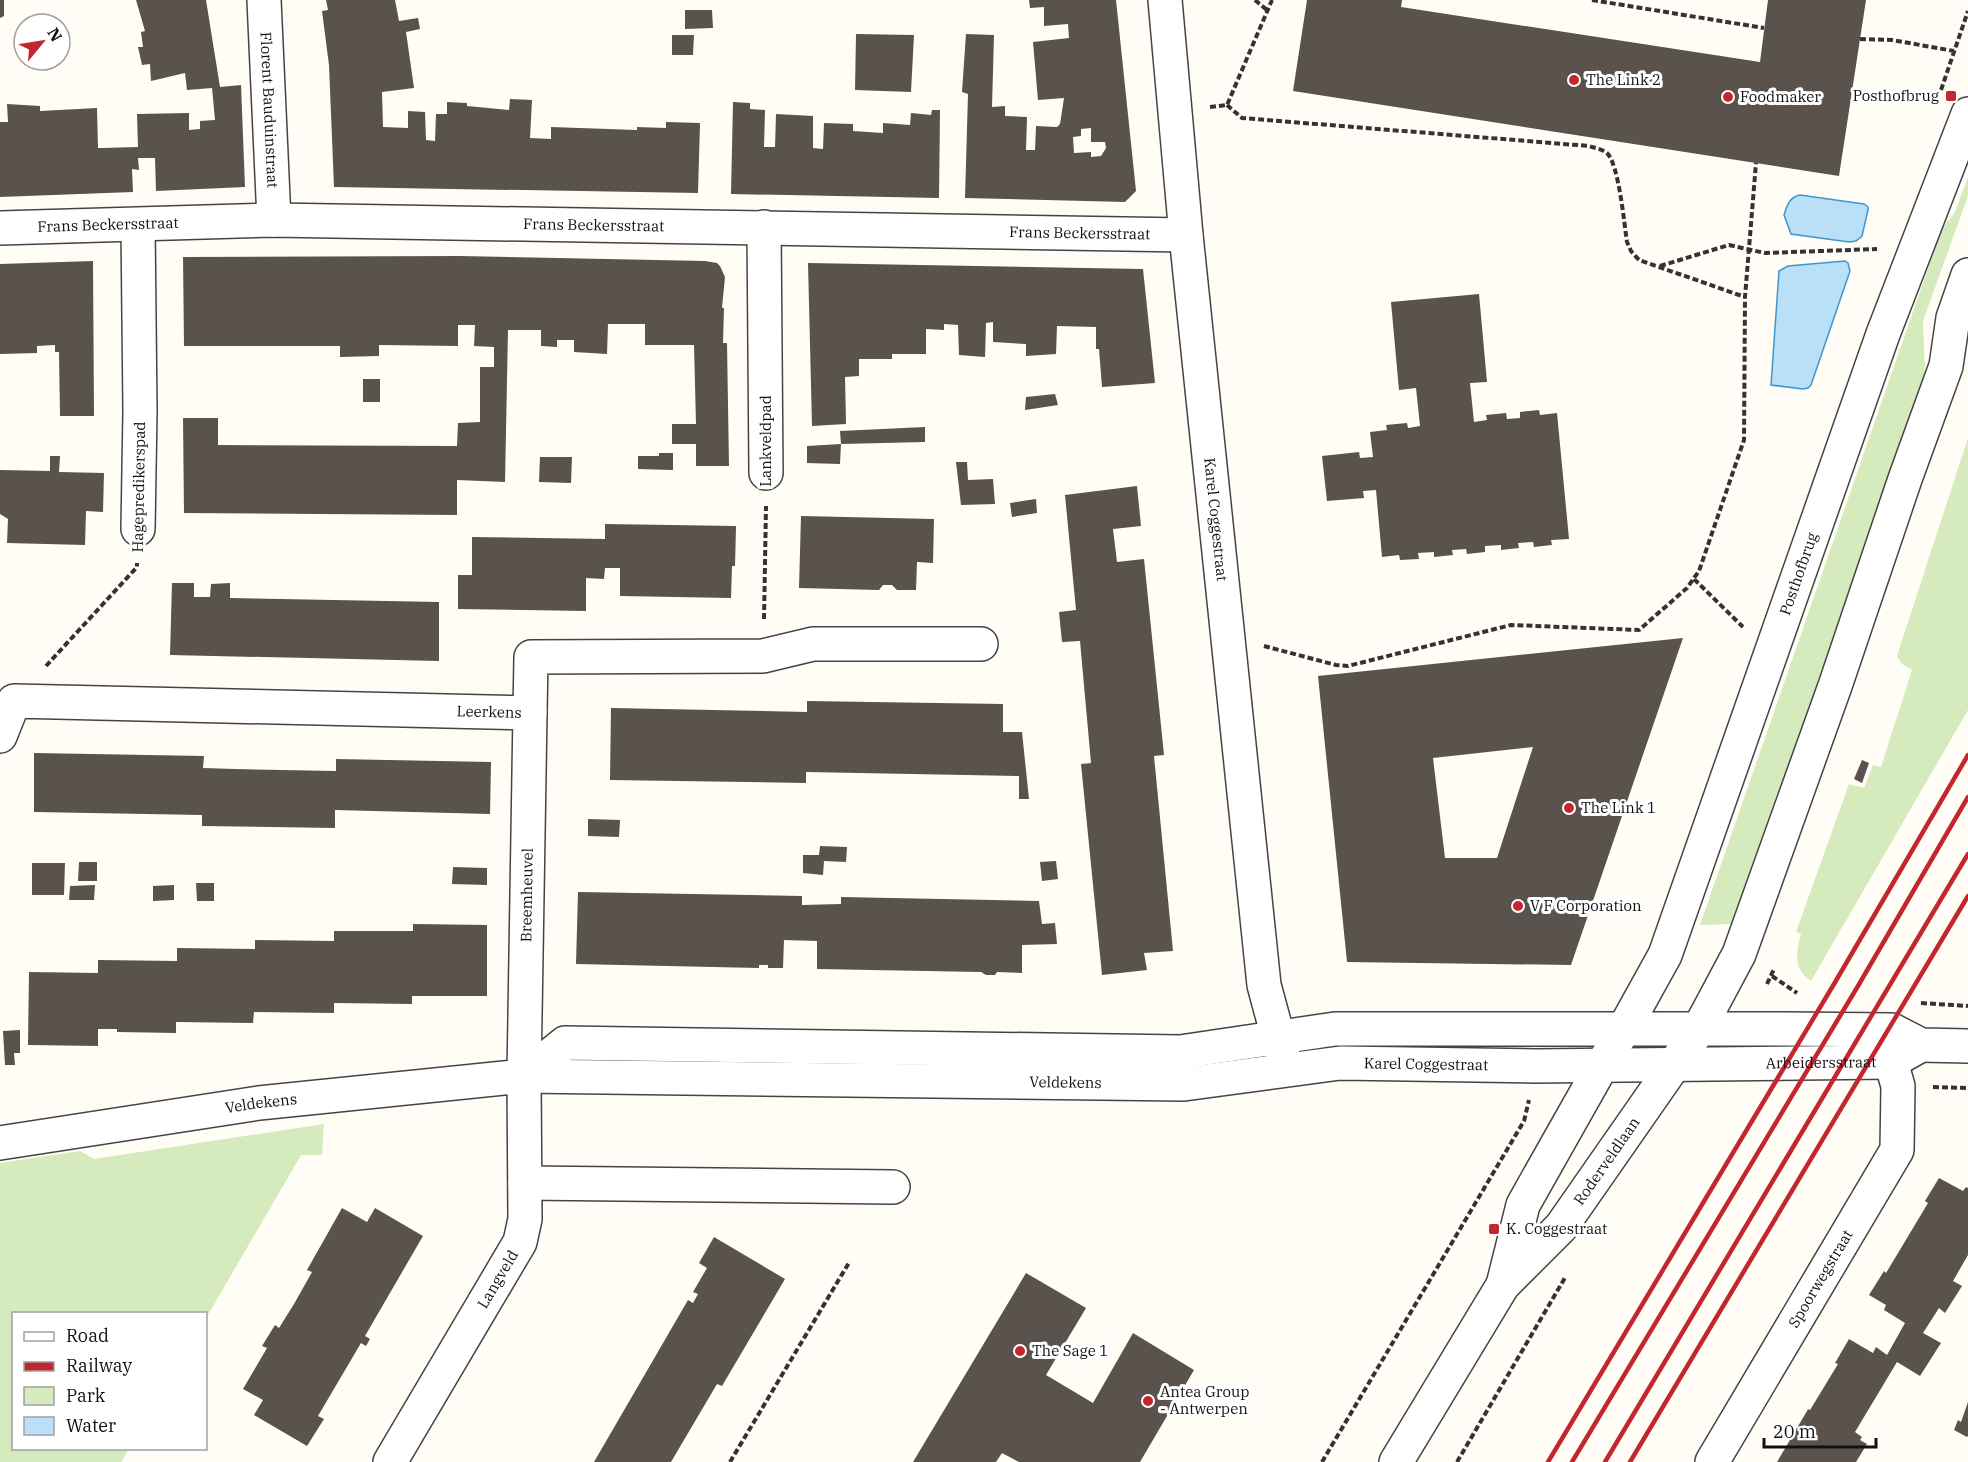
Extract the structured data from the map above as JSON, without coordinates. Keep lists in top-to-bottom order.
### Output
{
  "streets": {
    "street": [
      "Florent Bauduinstraat",
      "Frans Beckersstraat",
      "Lankveldpad",
      "Hagepredikerspad",
      "Karel Coggestraat",
      "Posthofbrug",
      "Leerkens",
      "Breemheuvel",
      "Arbeidersstraat",
      "Veldekens",
      "Roderveldlaan",
      "Spoorwegstraat",
      "Langveld"
    ]
  },
  "crossings": [
    ["Florent Bauduinstraat", "Frans Beckersstraat"],
    ["Frans Beckersstraat", "Lankveldpad"],
    ["Frans Beckersstraat", "Hagepredikerspad"],
    ["Frans Beckersstraat", "Karel Coggestraat"],
    ["Lankveldpad", "Leerkens"],
    ["Hagepredikerspad", "Leerkens"],
    ["Karel Coggestraat", "Arbeidersstraat"],
    ["Karel Coggestraat", "Veldekens"],
    ["Karel Coggestraat", "Roderveldlaan"],
    ["Posthofbrug", "Roderveldlaan"],
    ["Leerkens", "Breemheuvel"],
    ["Breemheuvel", "Veldekens"],
    ["Breemheuvel", "Langveld"],
    ["Arbeidersstraat", "Roderveldlaan"],
    ["Arbeidersstraat", "Spoorwegstraat"],
    ["Veldekens", "Langveld"]
  ],
  "places": {
    "other": [
      "The Link 2",
      "Foodmaker",
      "The Link 1",
      "V F Corporation",
      "The Sage 1",
      "Antea Group - Antwerpen"
    ],
    "transit": ["Posthofbrug", "K. Coggestraat"]
  },
  "legend": [
    "Road",
    "Railway",
    "Park",
    "Water"
  ],
  "scale_bar": "20 m",
  "north": "top right"
}
